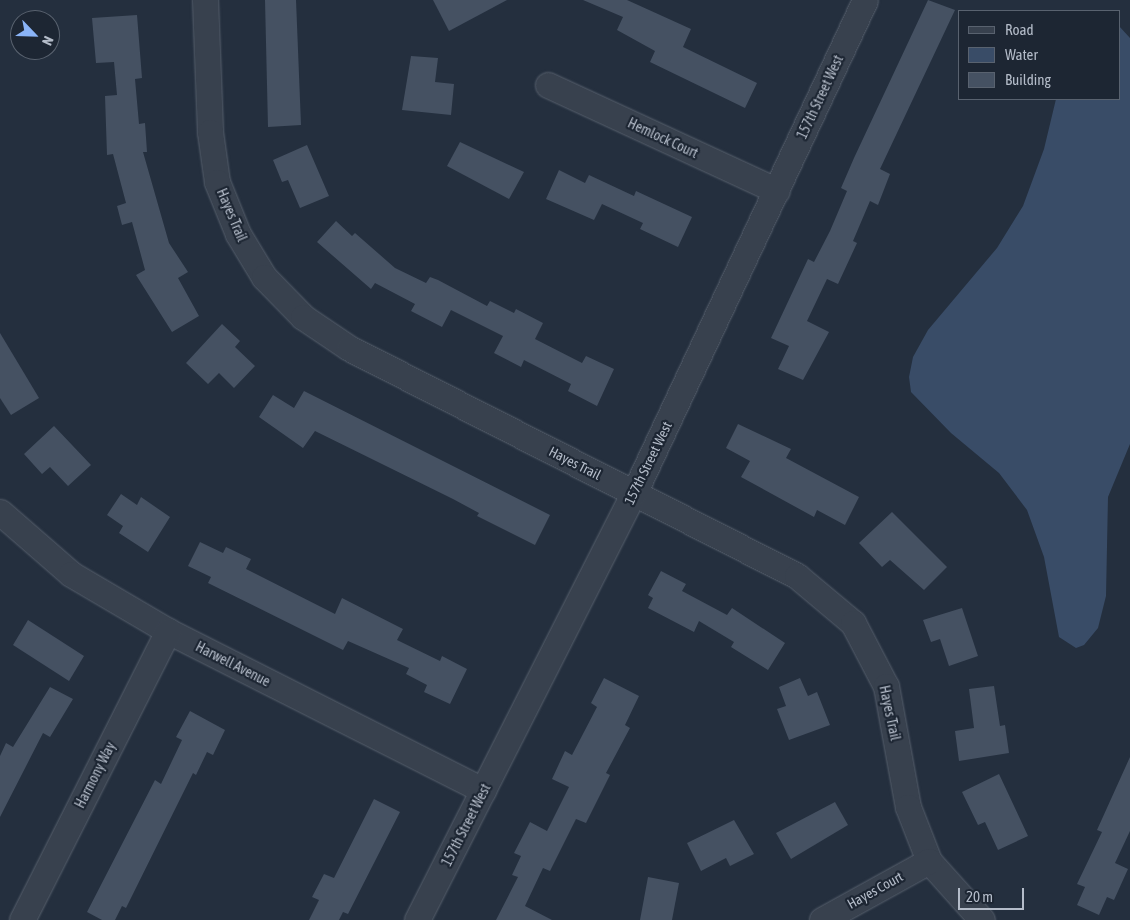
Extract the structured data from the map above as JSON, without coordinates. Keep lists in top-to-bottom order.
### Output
{
  "streets": {
    "street": [
      "157th Street West",
      "Hemlock Court",
      "Hayes Trail",
      "Harwell Avenue",
      "Harmony Way",
      "Hayes Court"
    ]
  },
  "crossings": [
    ["157th Street West", "Hemlock Court"],
    ["157th Street West", "Hayes Trail"],
    ["157th Street West", "Harwell Avenue"],
    ["Hayes Trail", "Hayes Court"],
    ["Harwell Avenue", "Harmony Way"]
  ],
  "legend": ["Road", "Water", "Building"],
  "scale_bar": "20 m",
  "north": "bottom right"
}
